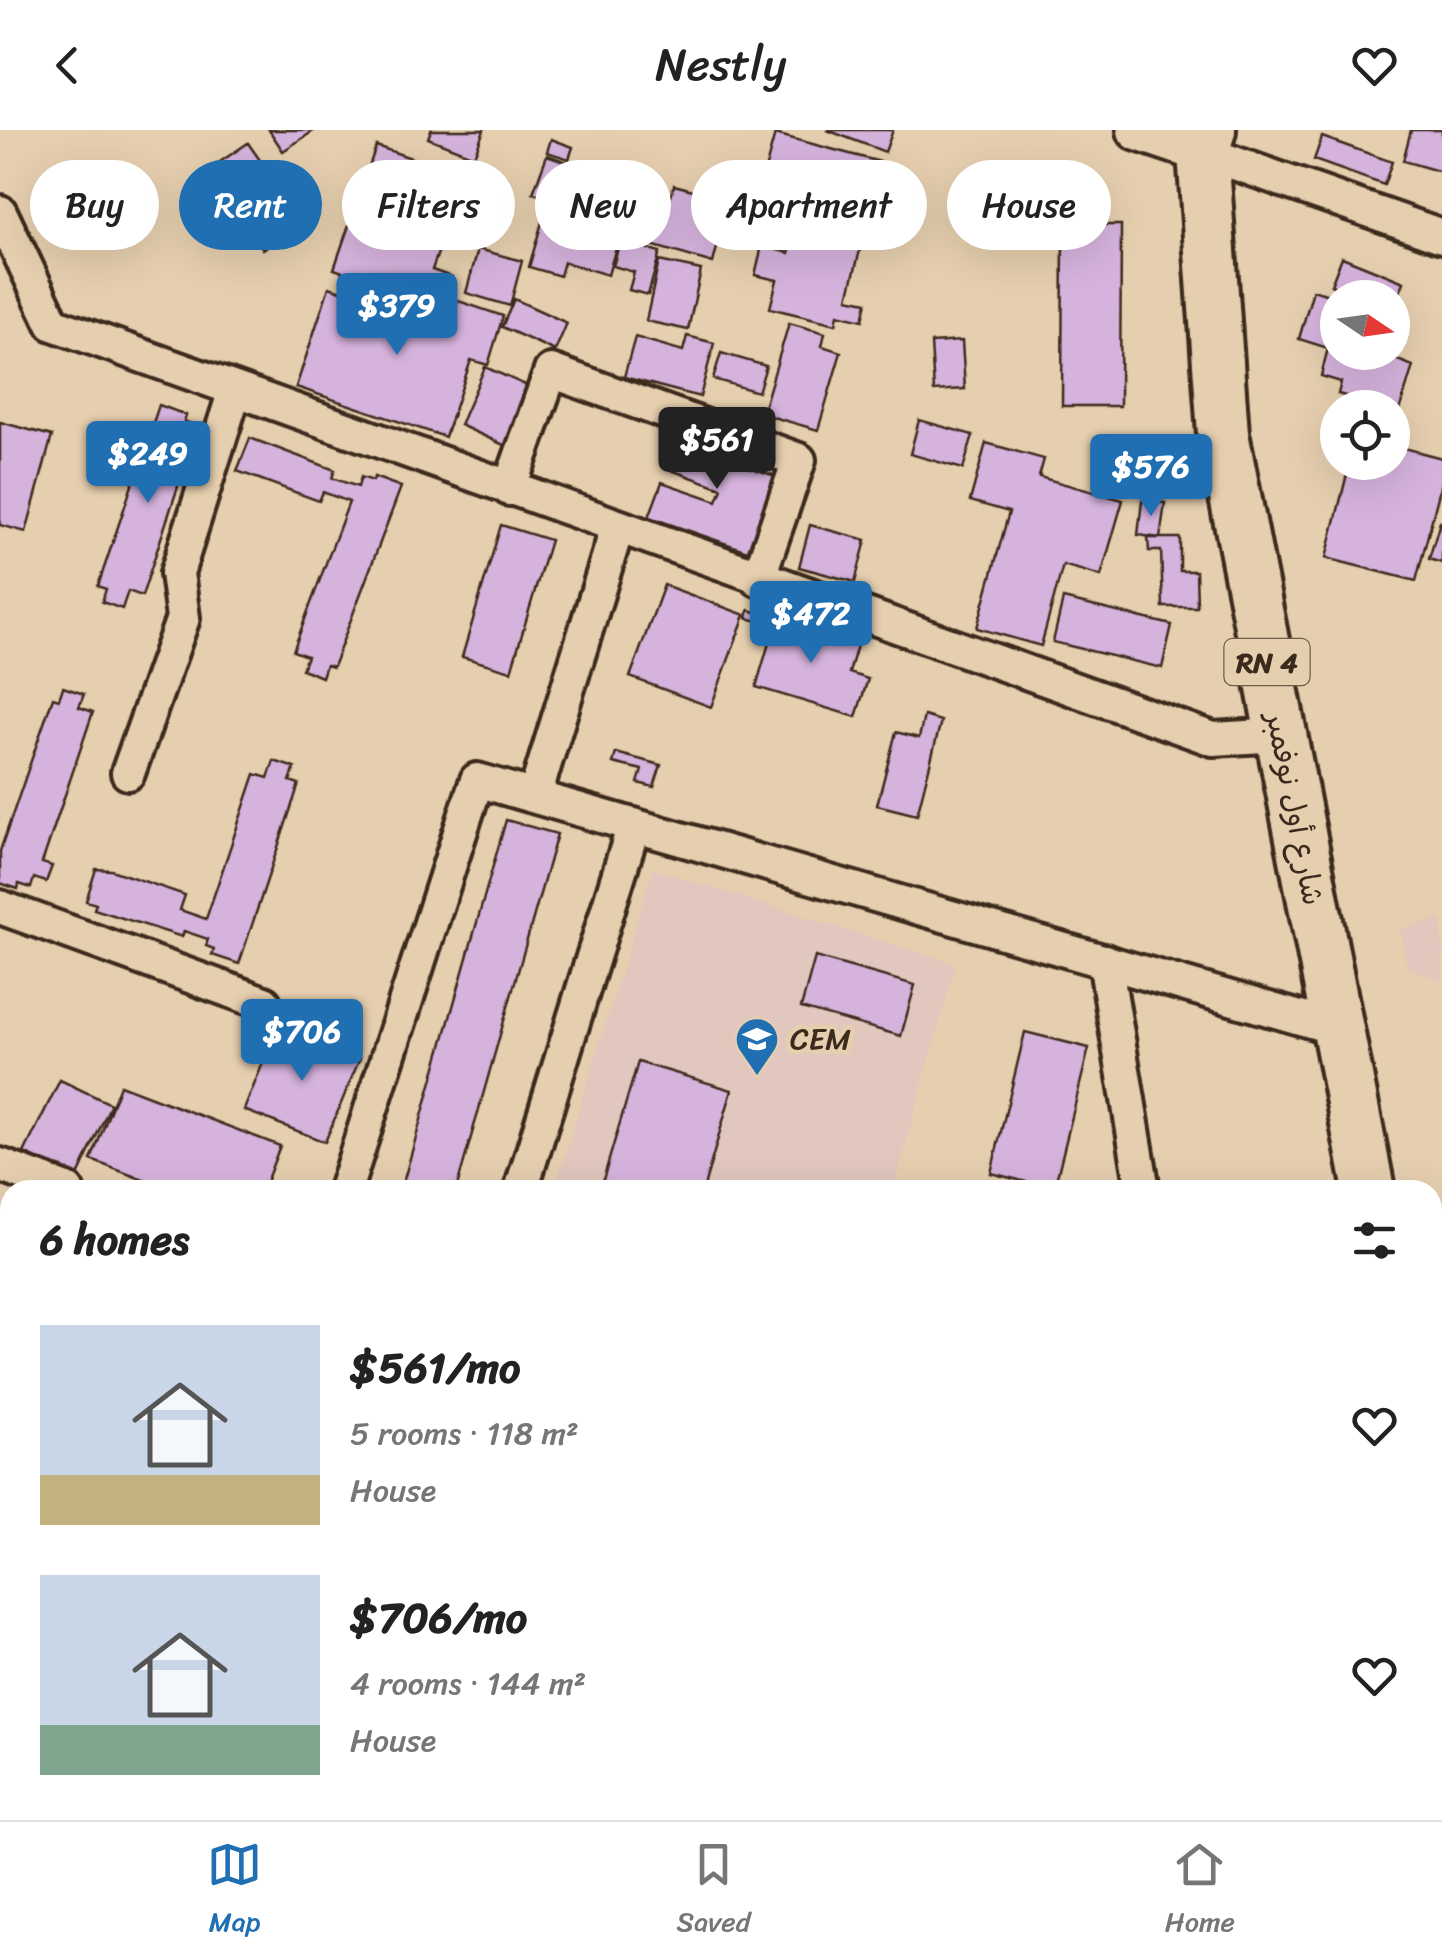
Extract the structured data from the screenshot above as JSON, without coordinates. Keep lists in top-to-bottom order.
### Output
{
  "streets": {
    "main road": ["RN 4", "شارع أول نوفمبر"]
  },
  "places": {
    "school or university": ["CEM"]
  },
  "north": "right",
  "page": {
    "header": "Nestly",
    "chip": [
      "Buy",
      "Rent",
      "Filters",
      "New",
      "Apartment",
      "House"
    ],
    "price": [
      "$379",
      "$561",
      "$249",
      "$576",
      "$472",
      "$706"
    ],
    "heading": "6 homes",
    "list": [
      {
        "name": "$561/mo",
        "note": "5 rooms · 118 m² · House"
      },
      {
        "name": "$706/mo",
        "note": "4 rooms · 144 m² · House"
      }
    ],
    "tabs": ["Map", "Saved", "Home"]
  }
}
